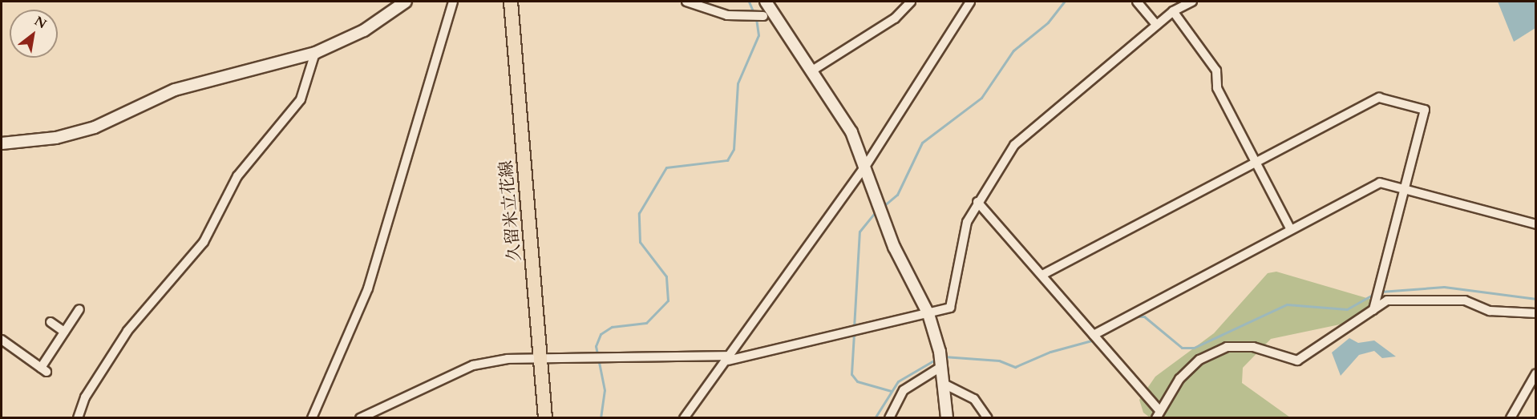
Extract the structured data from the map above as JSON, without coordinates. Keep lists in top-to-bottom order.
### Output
{
  "streets": {
    "main road": ["久留米立花線"]
  },
  "north": "top right"
}
